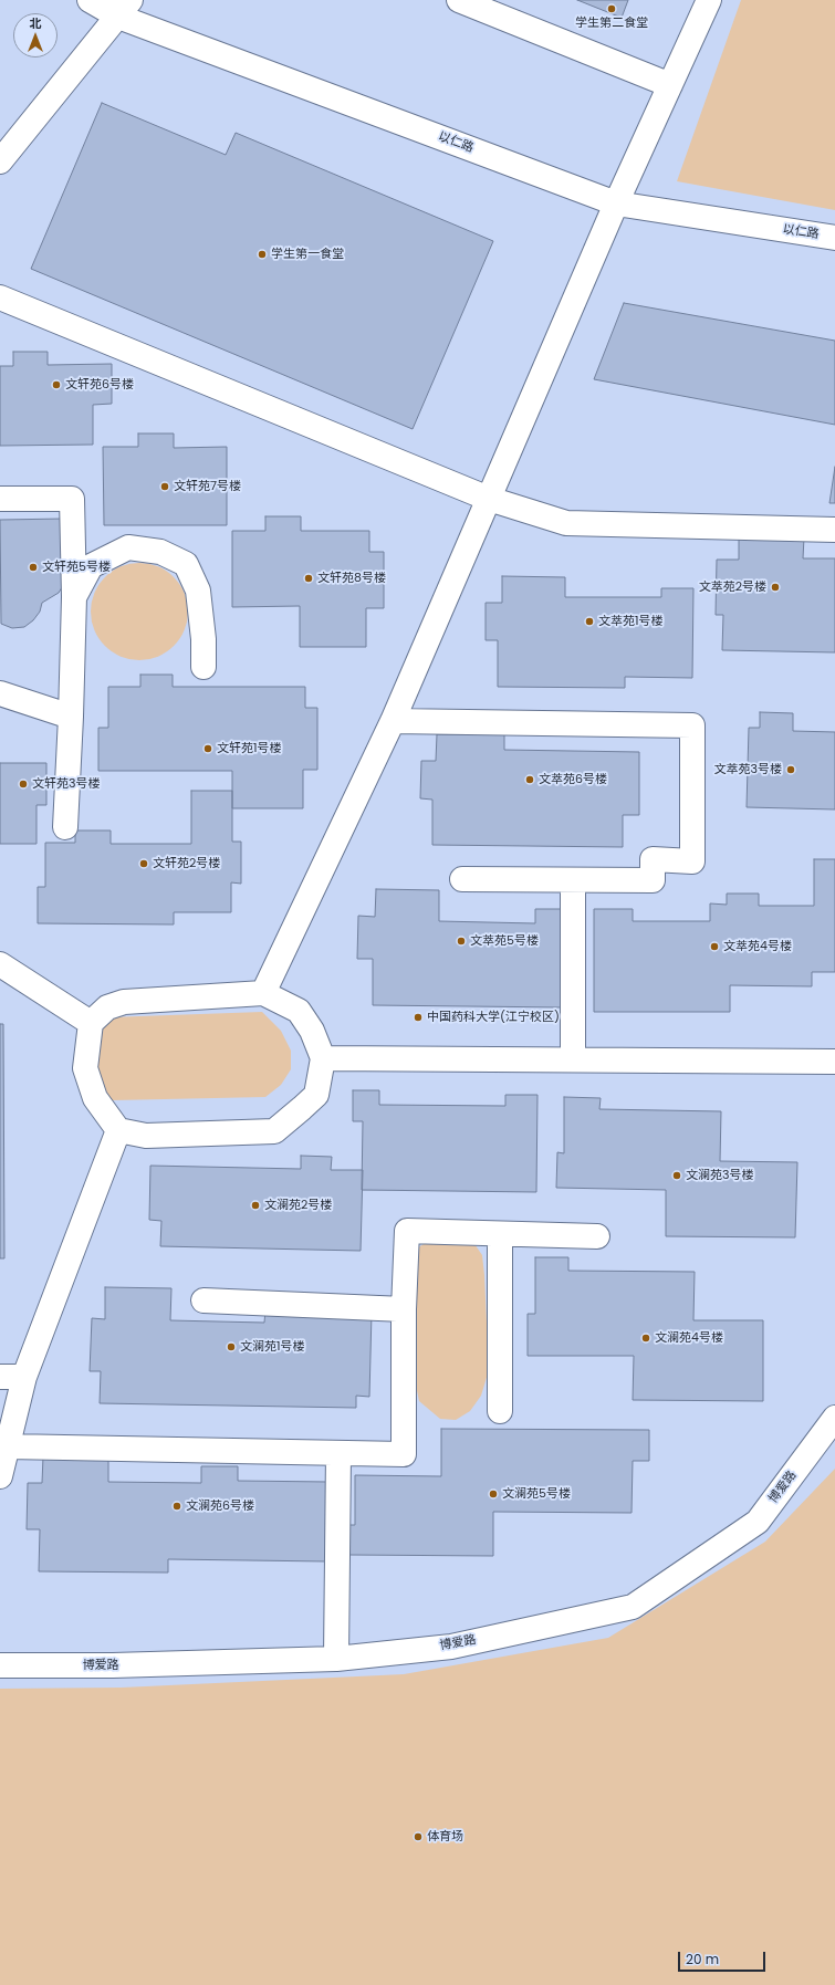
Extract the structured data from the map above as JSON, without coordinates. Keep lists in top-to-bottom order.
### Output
{
  "streets": {
    "street": ["以仁路", "博爱路"]
  },
  "places": [
    "学生第二食堂",
    "学生第一食堂",
    "文轩苑6号楼",
    "文轩苑7号楼",
    "文轩苑5号楼",
    "文轩苑8号楼",
    "文萃苑2号楼",
    "文萃苑1号楼",
    "文轩苑1号楼",
    "文萃苑3号楼",
    "文萃苑6号楼",
    "文轩苑3号楼",
    "文轩苑2号楼",
    "文萃苑5号楼",
    "文萃苑4号楼",
    "中国药科大学(江宁校区)",
    "文澜苑3号楼",
    "文澜苑2号楼",
    "文澜苑4号楼",
    "文澜苑1号楼",
    "文澜苑5号楼",
    "文澜苑6号楼",
    "体育场"
  ],
  "scale_bar": "20 m",
  "north": "top"
}
